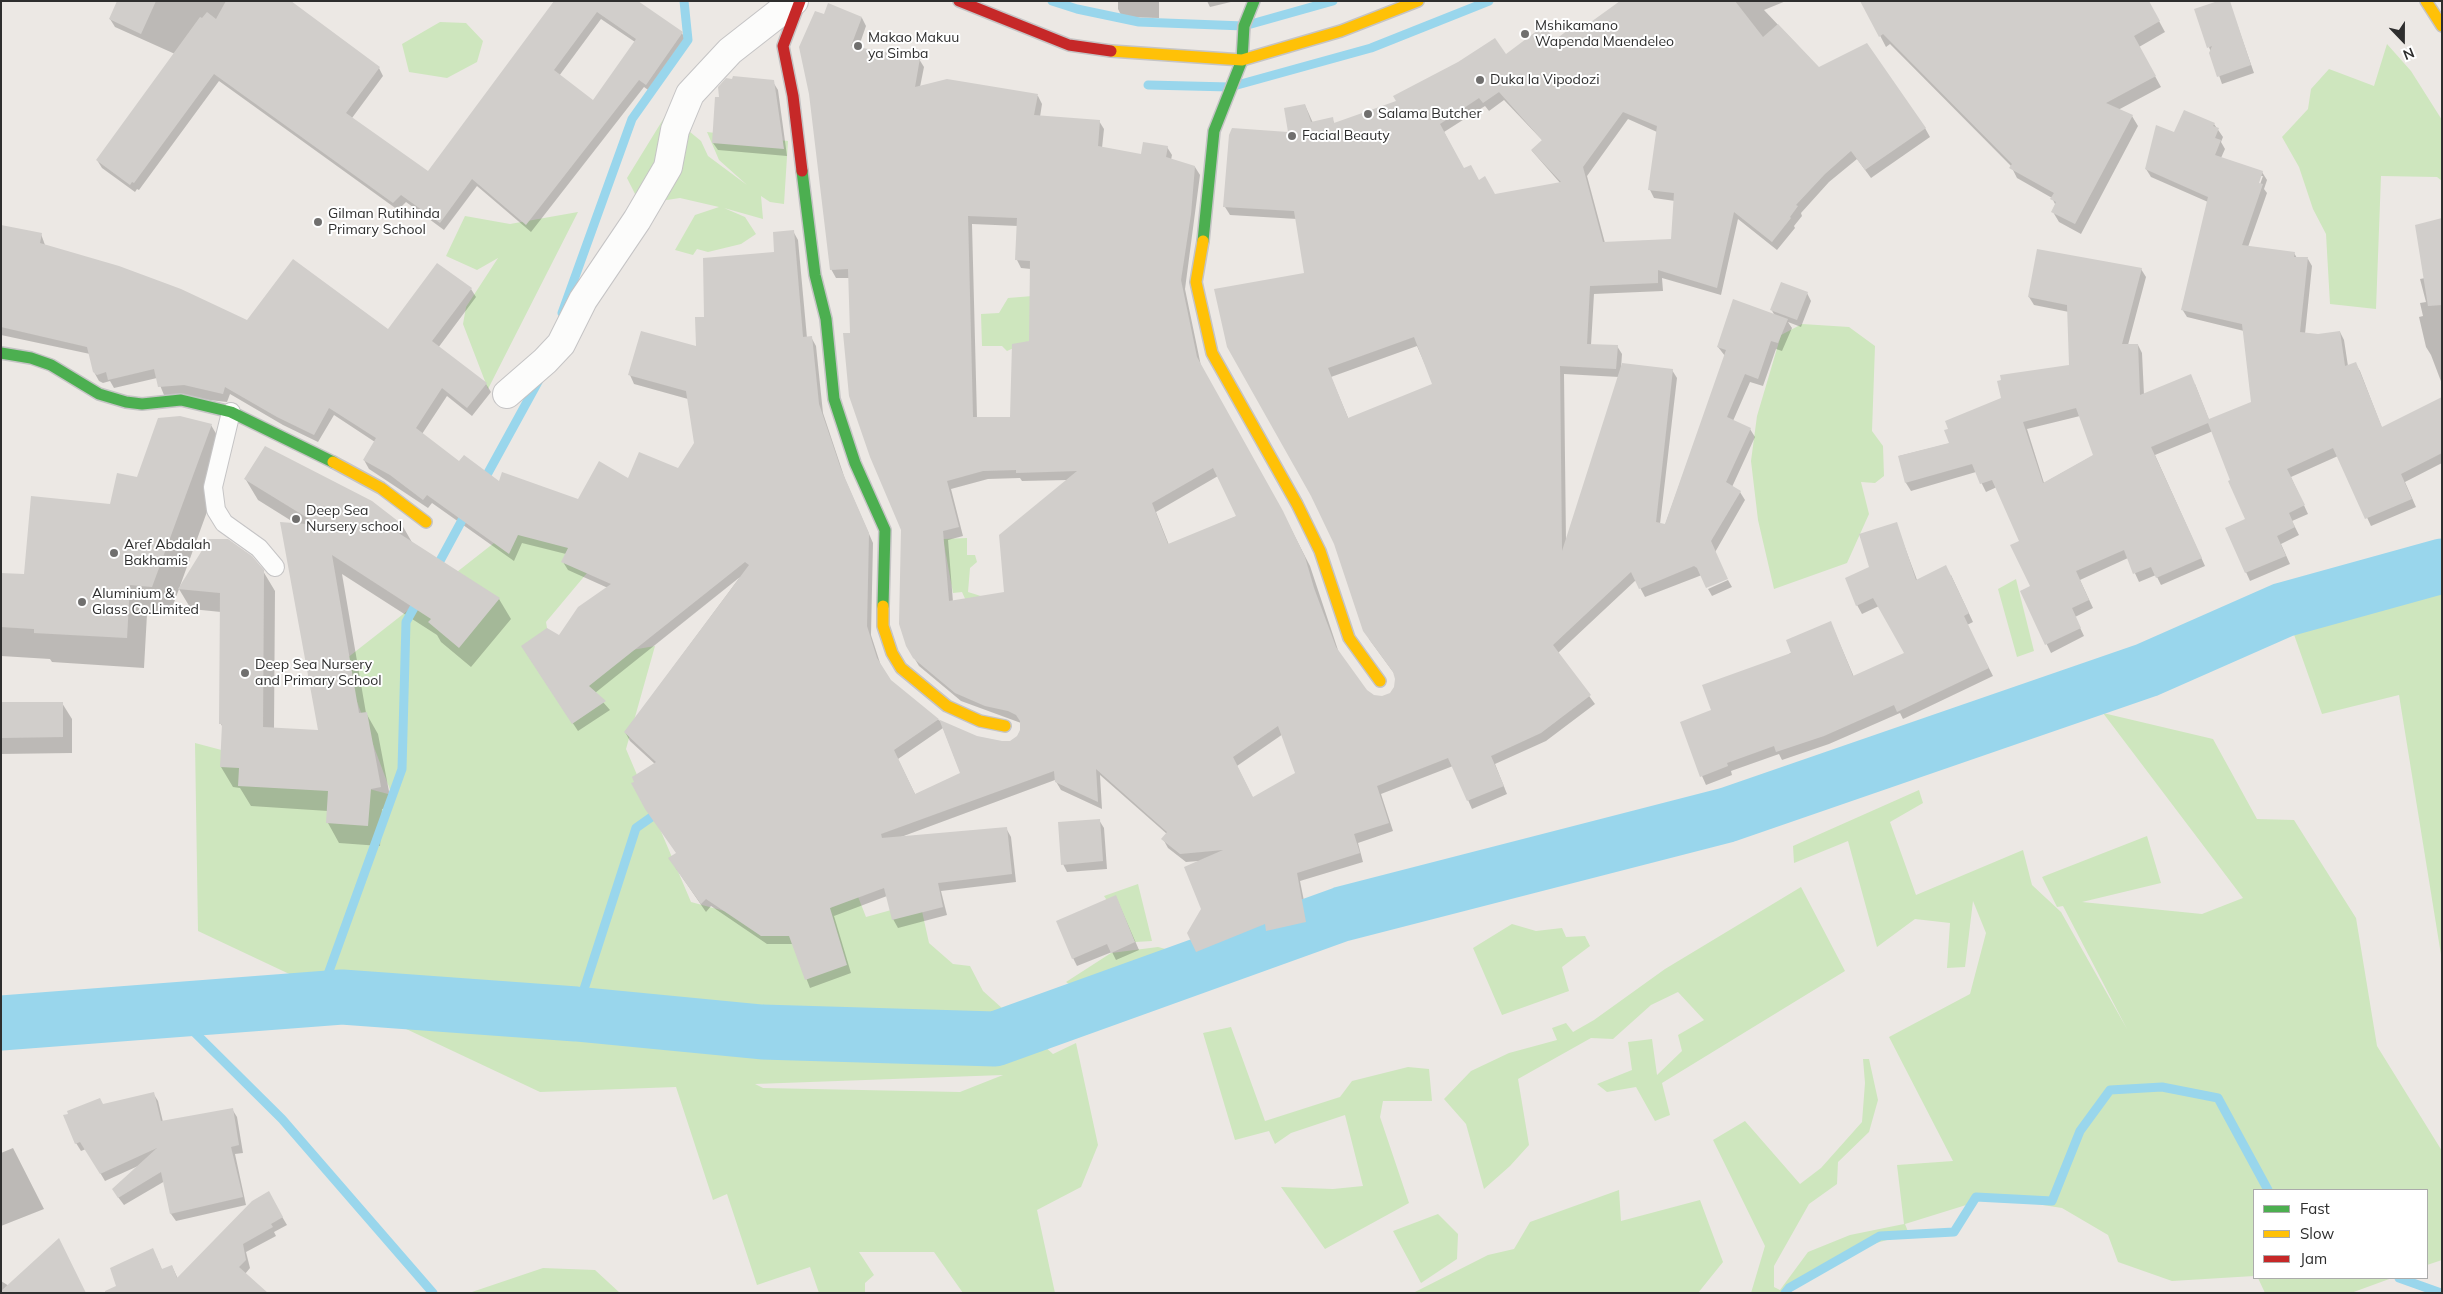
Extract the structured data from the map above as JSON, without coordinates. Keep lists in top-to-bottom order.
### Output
{
  "places": [
    "Mshikamano Wapenda Maendeleo",
    "Makao Makuu ya Simba",
    "Duka la Vipodozi",
    "Salama Butcher",
    "Facial Beauty",
    "Gilman Rutihinda Primary School",
    "Deep Sea Nursery school",
    "Aref Abdalah Bakhamis",
    "Aluminium & Glass Co.Limited",
    "Deep Sea Nursery and Primary School"
  ],
  "legend": ["Fast", "Slow", "Jam"],
  "north": "bottom"
}
